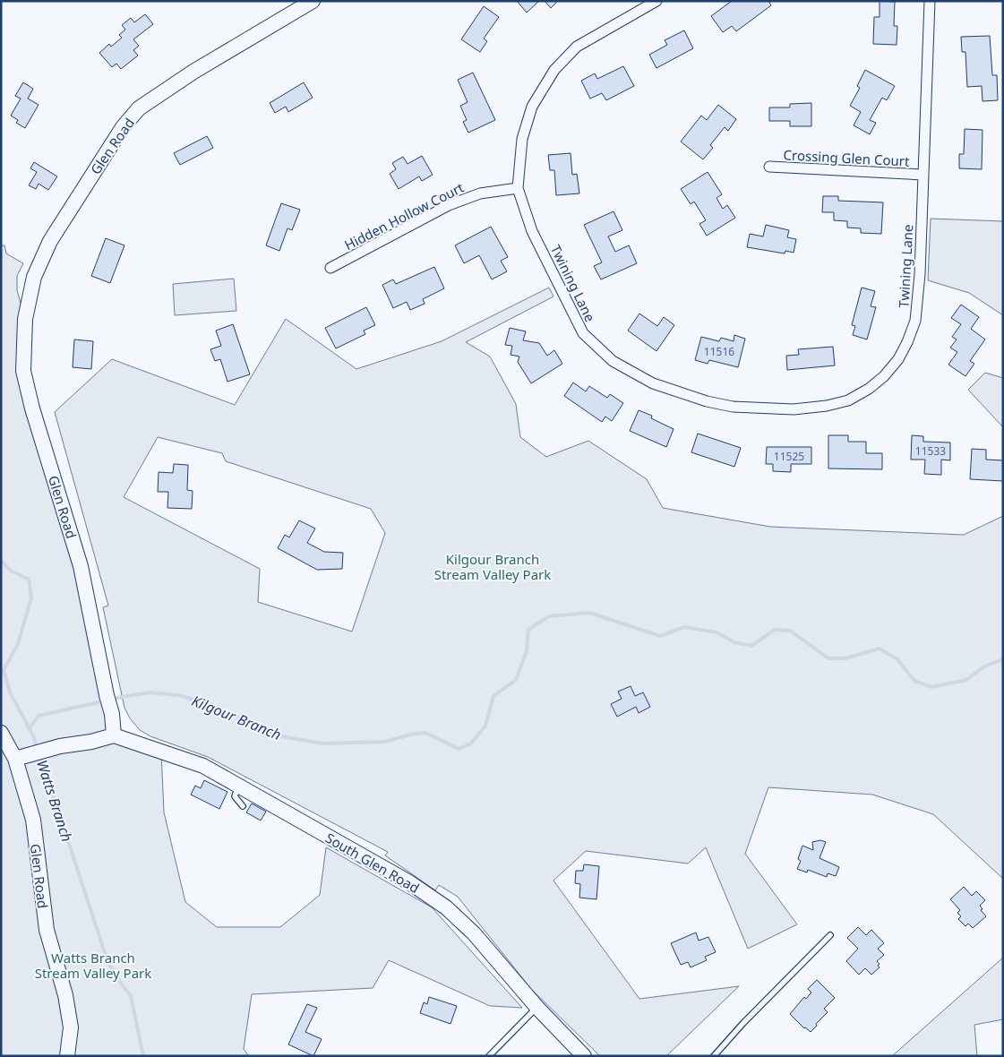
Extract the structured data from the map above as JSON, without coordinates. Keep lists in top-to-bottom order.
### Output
{
  "streets": {
    "main road": ["Glen Road", "South Glen Road"],
    "street": ["Crossing Glen Court", "Hidden Hollow Court", "Twining Lane"]
  },
  "crossings": [
    ["Glen Road", "South Glen Road"],
    ["Crossing Glen Court", "Twining Lane"],
    ["Hidden Hollow Court", "Twining Lane"]
  ],
  "water": ["Kilgour Branch", "Watts Branch"],
  "parks": ["Kilgour Branch Stream Valley Park", "Watts Branch Stream Valley Park"],
  "house_numbers": ["11516", "11533", "11525"]
}
